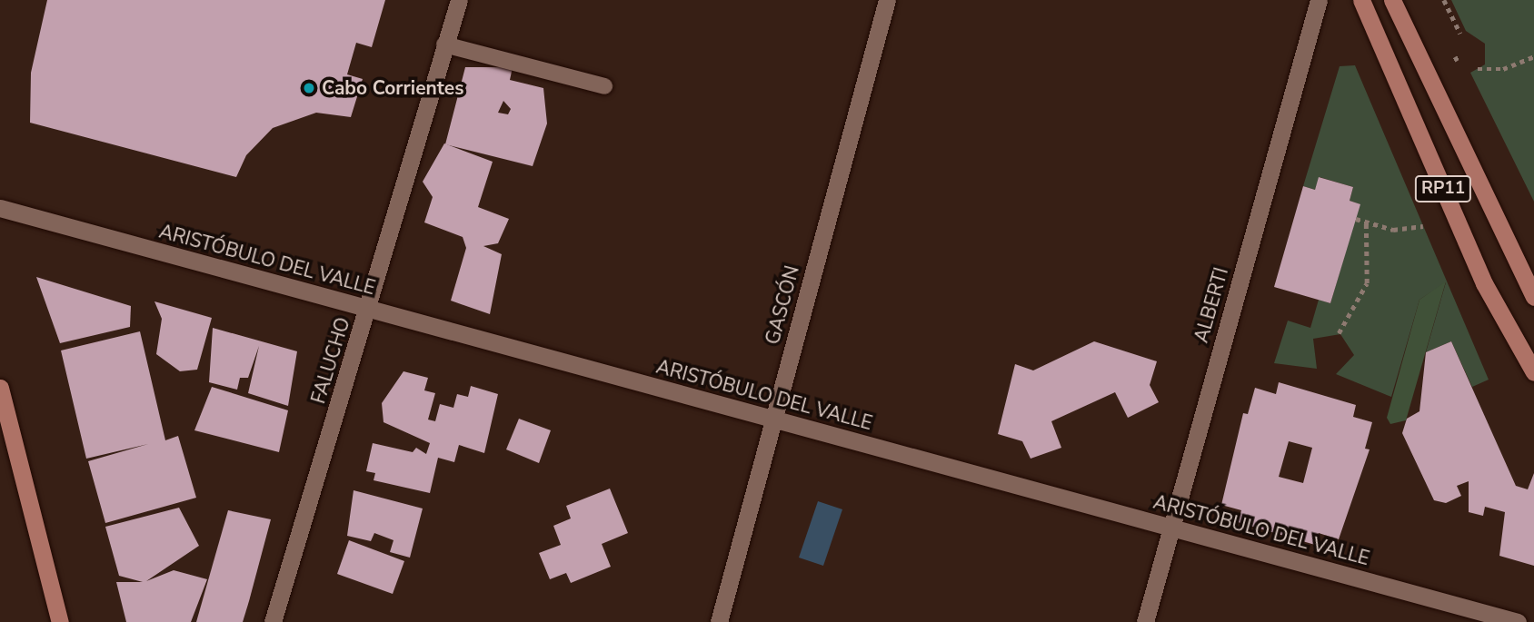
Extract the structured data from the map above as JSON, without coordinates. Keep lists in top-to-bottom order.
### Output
{
  "streets": {
    "main road": ["RP11"],
    "street": [
      "ARISTÓBULO DEL VALLE",
      "GASCÓN",
      "ALBERTI",
      "FALUCHO"
    ]
  },
  "crossings": [
    ["ARISTÓBULO DEL VALLE", "GASCÓN"],
    ["ARISTÓBULO DEL VALLE", "ALBERTI"],
    ["ARISTÓBULO DEL VALLE", "FALUCHO"]
  ],
  "places": ["Cabo Corrientes"]
}
